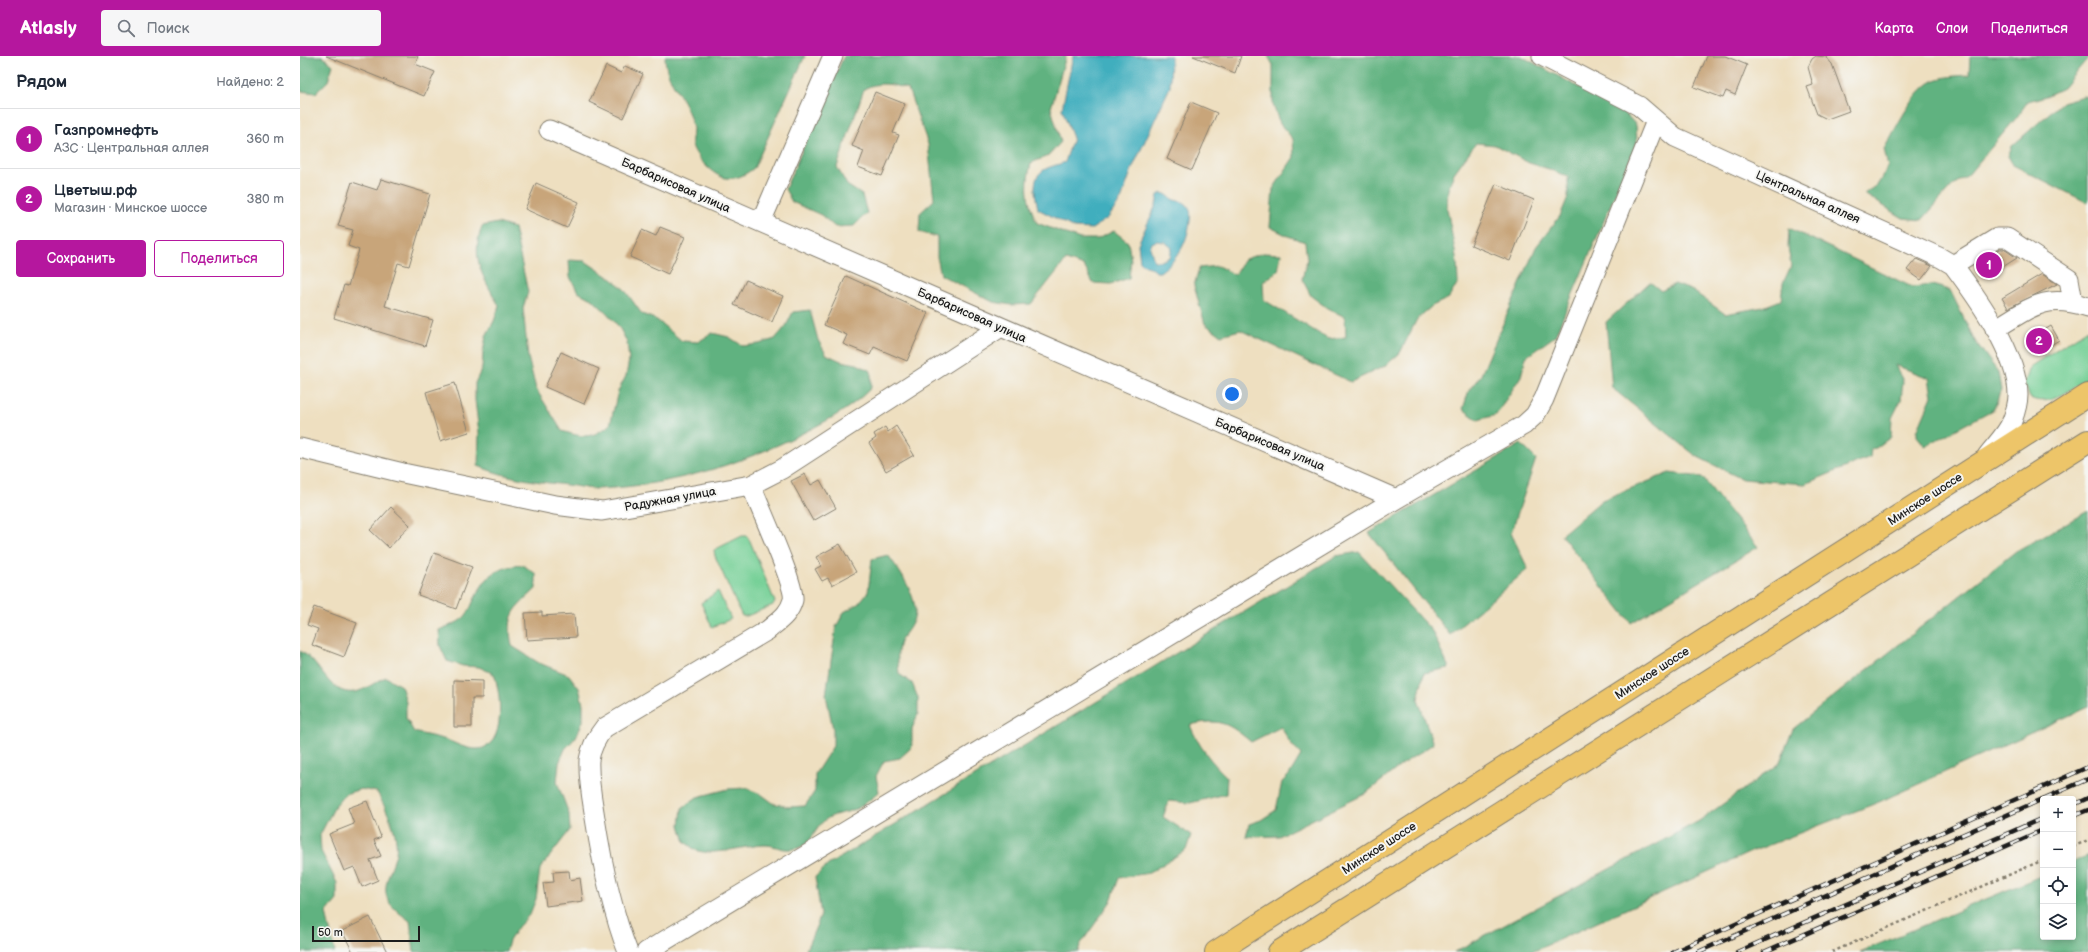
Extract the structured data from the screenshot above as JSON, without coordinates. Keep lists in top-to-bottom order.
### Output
{
  "streets": {
    "highway": ["Минское шоссе"],
    "street": ["Барбарисовая улица", "Центральная аллея", "Радужная улица"]
  },
  "crossings": [
    ["Барбарисовая улица", "Радужная улица"]
  ],
  "scale_bar": "50 m",
  "page": {
    "header": "Atlasly",
    "search": "Поиск",
    "nav": ["Карта", "Слои", "Поделиться"],
    "heading": ["Рядом", "Найдено: 2"],
    "list": [
      {
        "mark": "1",
        "name": "Газпромнефть",
        "note": "АЗС · Центральная аллея",
        "value": "360 m"
      },
      {
        "mark": "2",
        "name": "Цветыш.рф",
        "note": "Магазин · Минское шоссе",
        "value": "380 m"
      }
    ],
    "buttons": ["Сохранить", "Поделиться"],
    "pins": ["1", "2"],
    "map_buttons": ["+", "−"],
    "scale": "50 m"
  }
}
